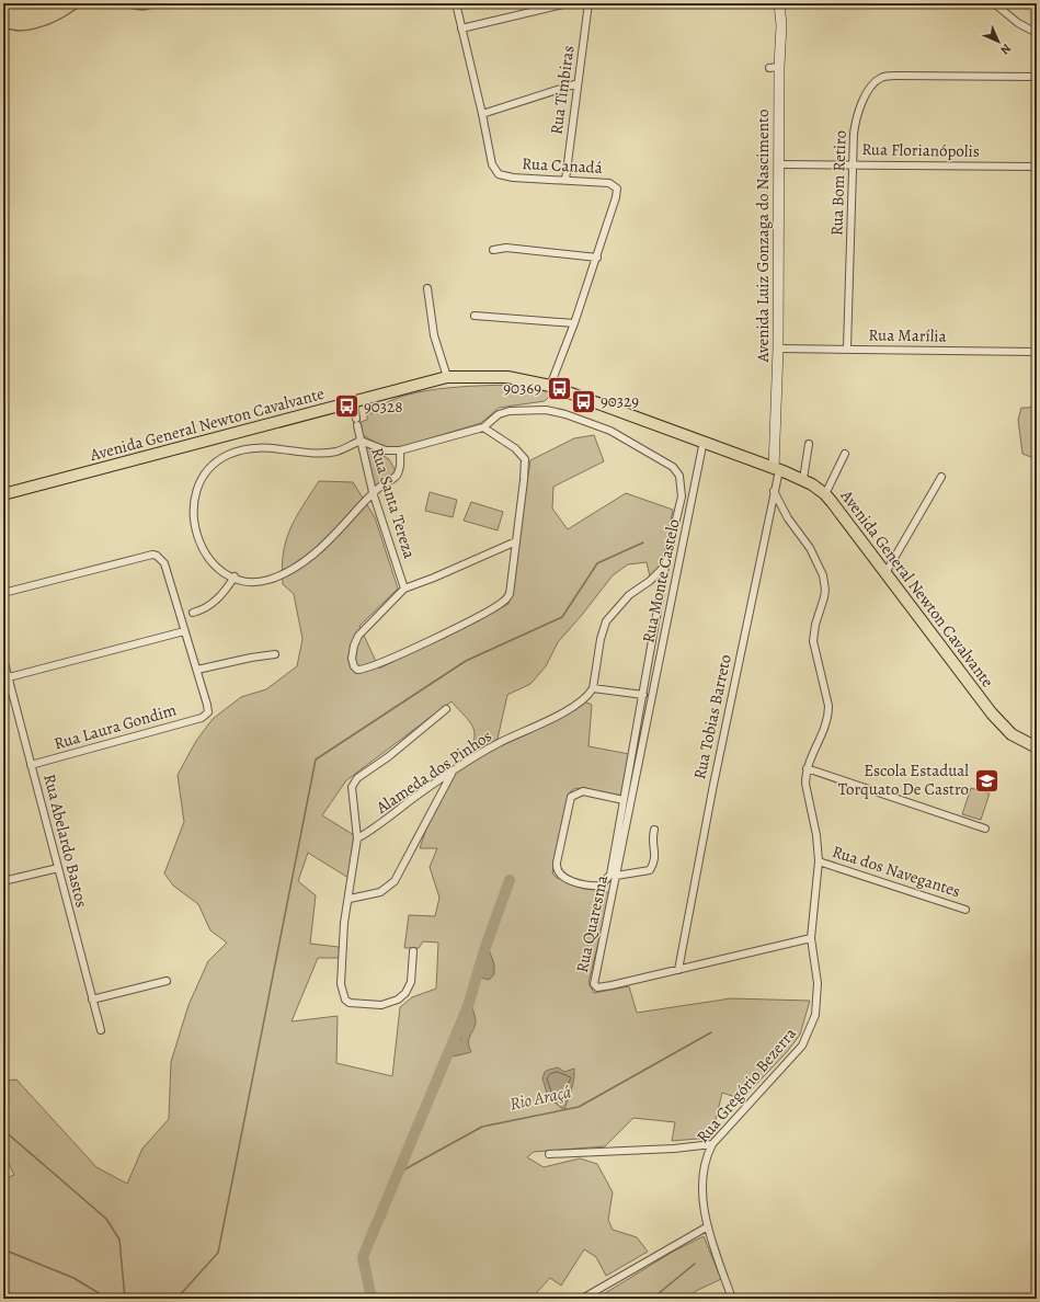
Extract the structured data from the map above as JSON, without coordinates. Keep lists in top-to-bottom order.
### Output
{
  "streets": {
    "main road": ["Avenida Luiz Gonzaga do Nascimento", "Avenida General Newton Cavalvante"],
    "street": [
      "Rua Timbiras",
      "Rua Florianópolis",
      "Rua Canadá",
      "Rua Bom Retiro",
      "Rua Marília",
      "Rua Santa Tereza",
      "Rua Monte Castelo",
      "Rua Tobias Barreto",
      "Rua Laura Gondim",
      "Alameda dos Pinhos",
      "Rua Abelardo Bastos",
      "Rua dos Navegantes",
      "Rua Quaresma",
      "Rua Gregório Bezerra"
    ]
  },
  "crossings": [
    ["Rua Timbiras", "Rua Canadá"],
    ["Rua Florianópolis", "Rua Bom Retiro"],
    ["Rua Florianópolis", "Avenida Luiz Gonzaga do Nascimento"],
    ["Rua Canadá", "Avenida General Newton Cavalvante"],
    ["Rua Bom Retiro", "Rua Marília"],
    ["Avenida Luiz Gonzaga do Nascimento", "Rua Marília"],
    ["Avenida Luiz Gonzaga do Nascimento", "Avenida General Newton Cavalvante"],
    ["Avenida Luiz Gonzaga do Nascimento", "Rua Tobias Barreto"],
    ["Avenida General Newton Cavalvante", "Rua Santa Tereza"],
    ["Avenida General Newton Cavalvante", "Rua Monte Castelo"],
    ["Avenida General Newton Cavalvante", "Rua Tobias Barreto"],
    ["Rua Monte Castelo", "Rua Quaresma"],
    ["Rua Tobias Barreto", "Rua Quaresma"],
    ["Rua Tobias Barreto", "Rua Gregório Bezerra"],
    ["Rua Laura Gondim", "Rua Abelardo Bastos"],
    ["Rua dos Navegantes", "Rua Gregório Bezerra"],
    ["Rua Quaresma", "Rua Gregório Bezerra"]
  ],
  "water": ["Rio Araçá"],
  "places": {
    "bus stop": ["90369", "90329", "90328"],
    "school or university": ["Escola Estadual Torquato De Castro"]
  },
  "north": "bottom right"
}
